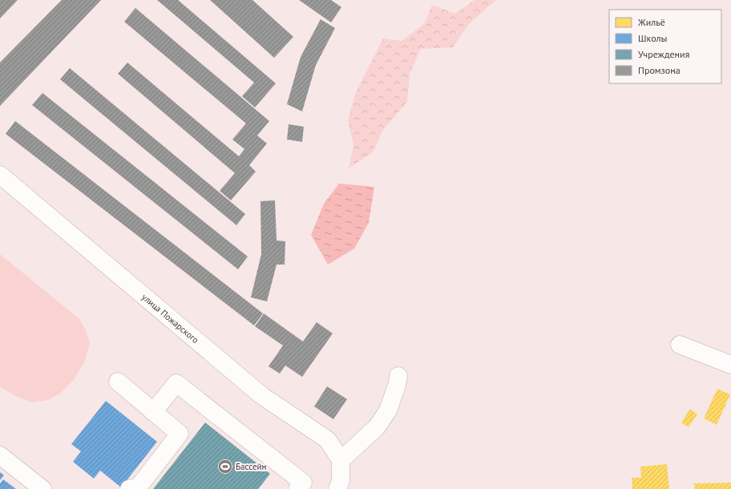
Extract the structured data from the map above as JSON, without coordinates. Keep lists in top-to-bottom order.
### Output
{
  "streets": {
    "street": ["улица Пожарского"]
  },
  "places": {
    "sports": ["Бассейн"]
  },
  "legend": [
    "Жильё",
    "Школы",
    "Учреждения",
    "Промзона"
  ]
}
